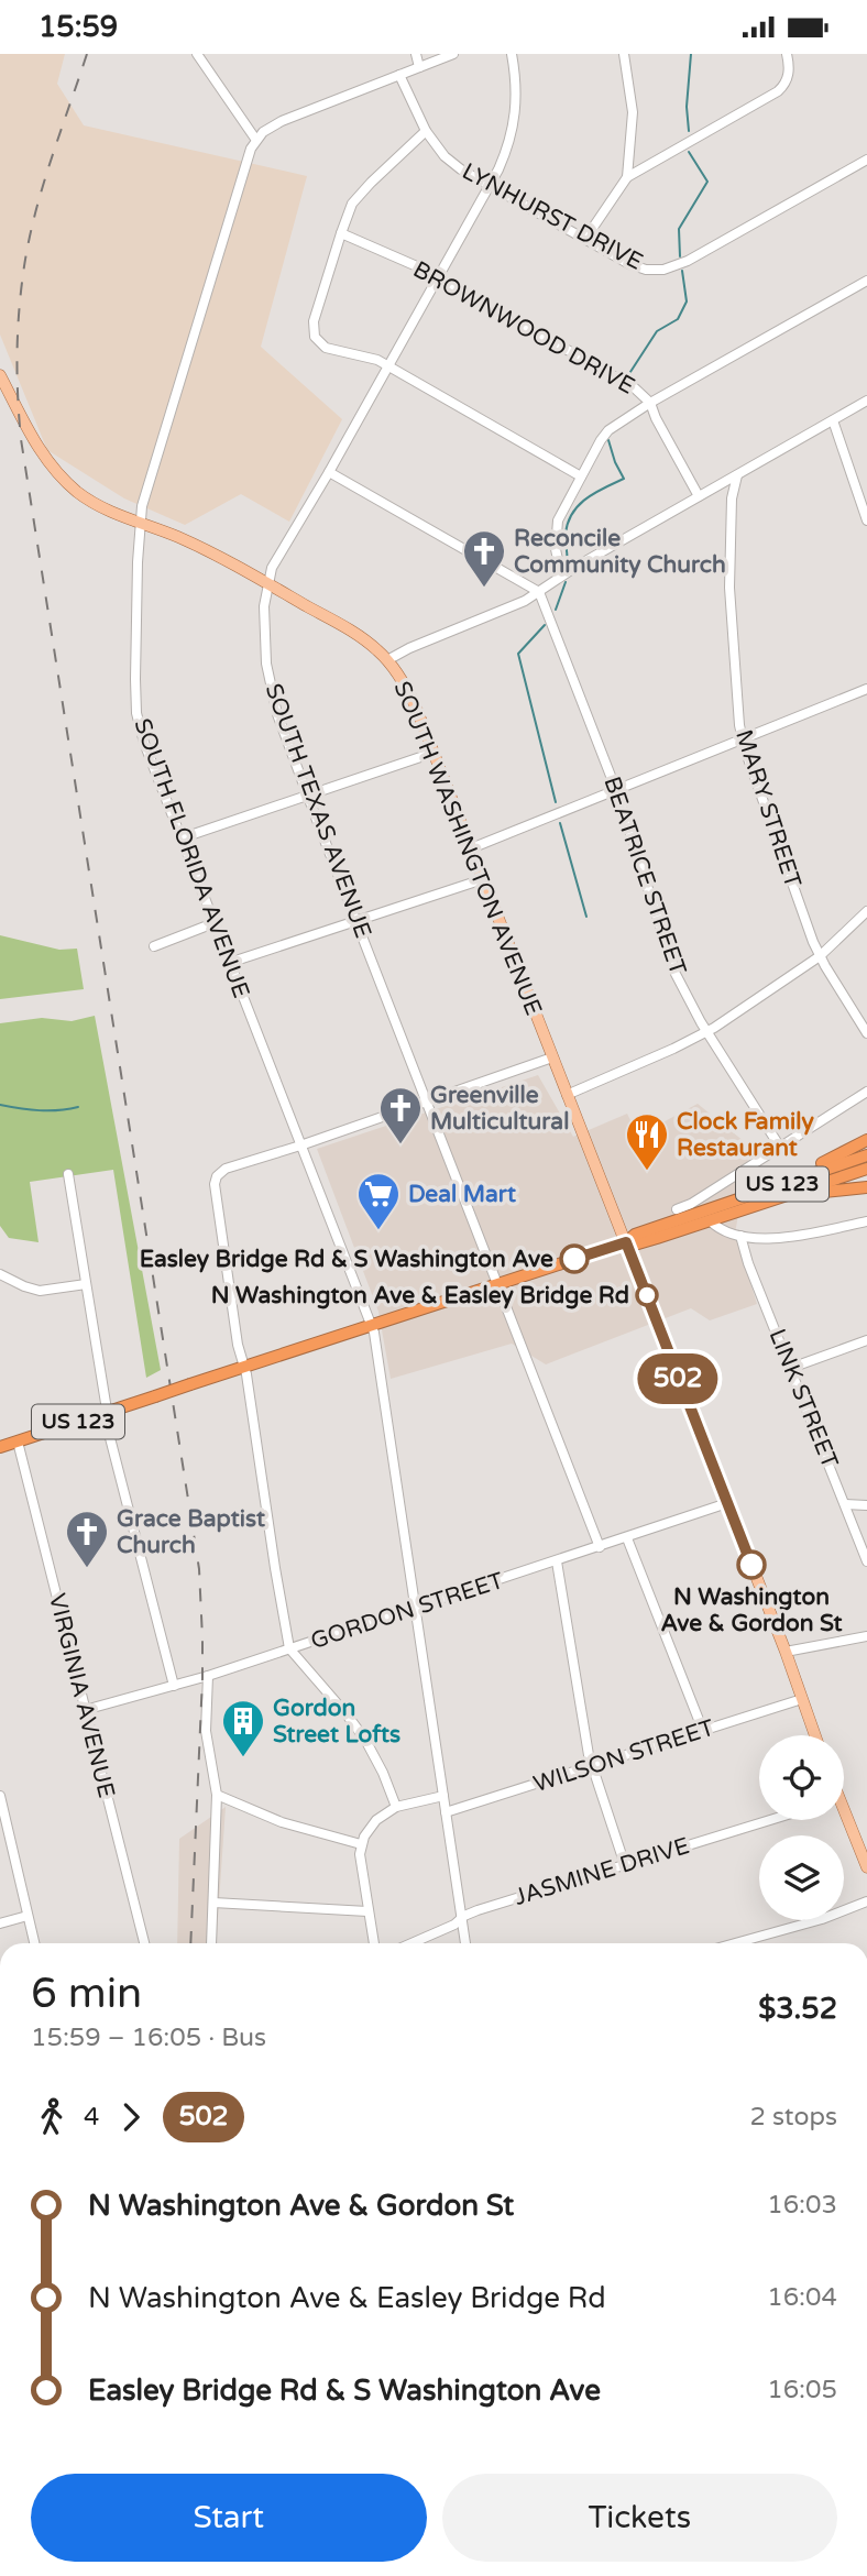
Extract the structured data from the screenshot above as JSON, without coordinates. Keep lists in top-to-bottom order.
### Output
{
  "streets": {
    "highway": ["US 123"],
    "main road": ["SOUTH WASHINGTON AVENUE"],
    "street": [
      "LYNHURST DRIVE",
      "BROWNWOOD DRIVE",
      "MARY STREET",
      "SOUTH TEXAS AVENUE",
      "SOUTH FLORIDA AVENUE",
      "BEATRICE STREET",
      "LINK STREET",
      "GORDON STREET",
      "VIRGINIA AVENUE",
      "WILSON STREET",
      "JASMINE DRIVE"
    ]
  },
  "crossings": [
    ["LYNHURST DRIVE", "SOUTH TEXAS AVENUE"],
    ["BROWNWOOD DRIVE", "SOUTH TEXAS AVENUE"],
    ["SOUTH TEXAS AVENUE", "SOUTH WASHINGTON AVENUE"],
    ["SOUTH TEXAS AVENUE", "US 123"],
    ["SOUTH TEXAS AVENUE", "GORDON STREET"],
    ["SOUTH WASHINGTON AVENUE", "SOUTH FLORIDA AVENUE"],
    ["SOUTH WASHINGTON AVENUE", "US 123"],
    ["SOUTH WASHINGTON AVENUE", "GORDON STREET"],
    ["SOUTH WASHINGTON AVENUE", "WILSON STREET"],
    ["SOUTH FLORIDA AVENUE", "US 123"],
    ["SOUTH FLORIDA AVENUE", "GORDON STREET"],
    ["SOUTH FLORIDA AVENUE", "WILSON STREET"],
    ["SOUTH FLORIDA AVENUE", "JASMINE DRIVE"],
    ["US 123", "VIRGINIA AVENUE"],
    ["GORDON STREET", "VIRGINIA AVENUE"]
  ],
  "places": {
    "church": ["Reconcile Community Church", "Greenville Multicultural", "Grace Baptist Church"],
    "restaurant": ["Clock Family Restaurant"],
    "supermarket": ["Deal Mart"],
    "other": ["Easley Bridge Rd & S Washington Ave", "N Washington Ave & Easley Bridge Rd", "N Washington Ave & Gordon St"],
    "building": ["Gordon Street Lofts"]
  },
  "lines": ["bus line 502"],
  "page": {
    "status": "15:59",
    "on_map": "502",
    "heading": ["6 min", "15:59 – 16:05 · Bus", "$3.52"],
    "legs": ["4", "502", "2 stops"],
    "list": [
      {
        "name": "N Washington Ave & Gordon St",
        "value": "16:03"
      },
      {
        "name": "N Washington Ave & Easley Bridge Rd",
        "value": "16:04"
      },
      {
        "name": "Easley Bridge Rd & S Washington Ave",
        "value": "16:05"
      }
    ],
    "buttons": ["Start", "Tickets"]
  }
}
